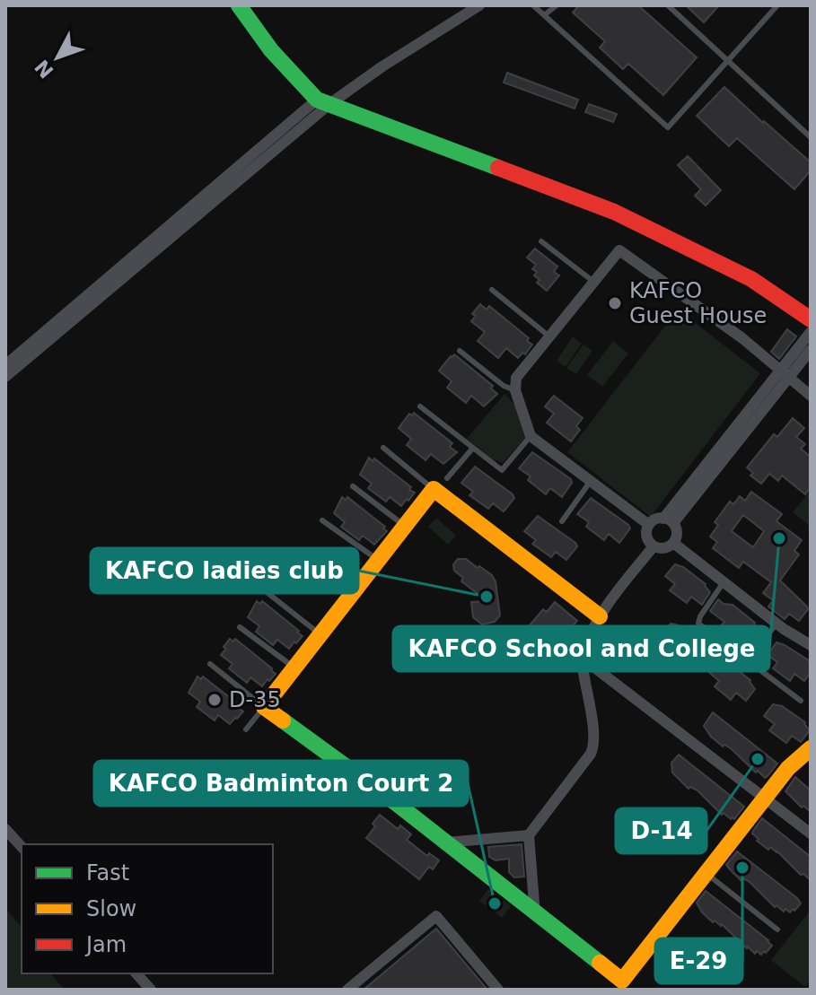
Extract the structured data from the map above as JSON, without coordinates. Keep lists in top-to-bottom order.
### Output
{
  "places": [
    "KAFCO Guest House",
    "KAFCO School and College",
    "KAFCO ladies club",
    "D-35",
    "D-14",
    "E-29",
    "KAFCO Badminton Court 2"
  ],
  "legend": ["Fast", "Slow", "Jam"],
  "north": "bottom left"
}
